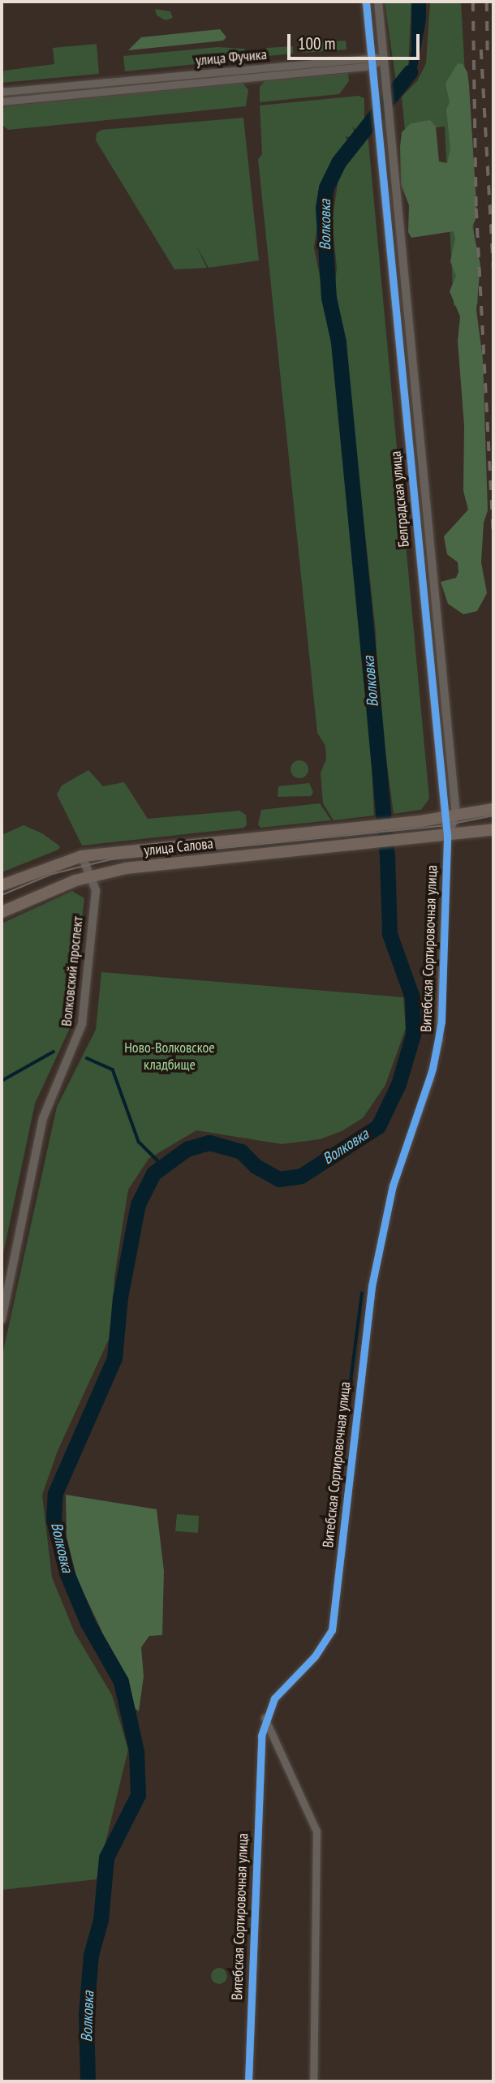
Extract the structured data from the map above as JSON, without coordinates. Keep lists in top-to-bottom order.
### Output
{
  "streets": {
    "main road": ["улица Салова"],
    "street": [
      "улица Фучика",
      "Белградская улица",
      "Витебская Сортировочная улица",
      "Волковский проспект"
    ]
  },
  "crossings": [
    ["улица Фучика", "Белградская улица"],
    ["Белградская улица", "улица Салова"],
    ["Белградская улица", "Витебская Сортировочная улица"],
    ["улица Салова", "Витебская Сортировочная улица"],
    ["улица Салова", "Волковский проспект"]
  ],
  "water": ["Волковка"],
  "parks": ["Ново-Волковское кладбище"],
  "scale_bar": "100 m"
}
